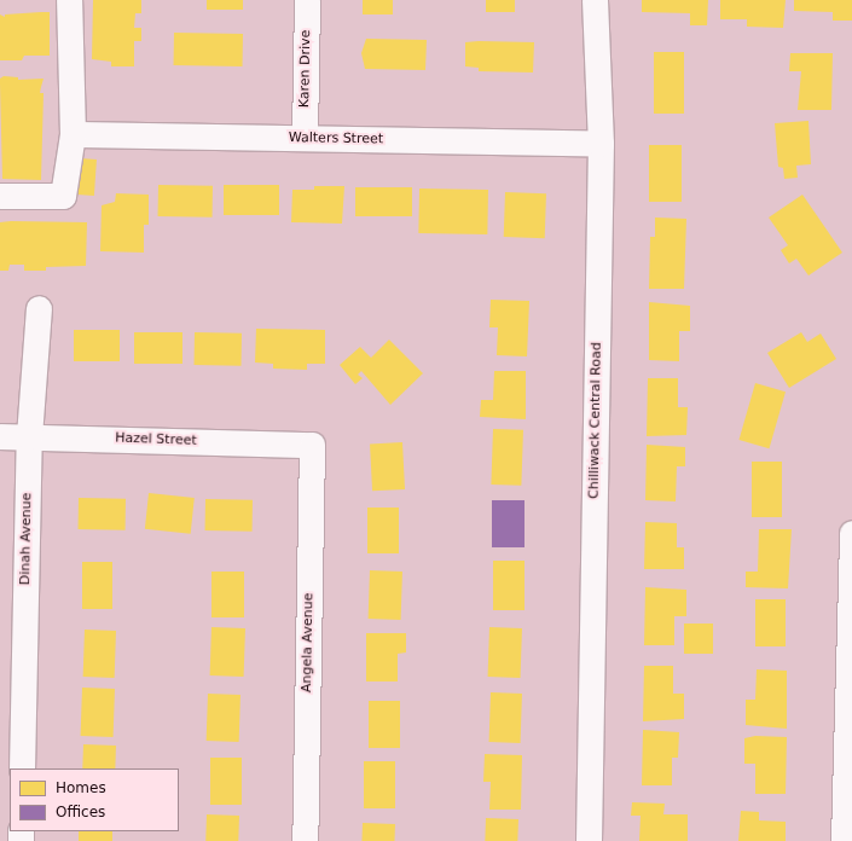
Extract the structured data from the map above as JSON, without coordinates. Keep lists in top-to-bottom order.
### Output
{
  "streets": {
    "street": [
      "Karen Drive",
      "Walters Street",
      "Chilliwack Central Road",
      "Hazel Street",
      "Dinah Avenue",
      "Angela Avenue"
    ]
  },
  "crossings": [
    ["Karen Drive", "Walters Street"],
    ["Walters Street", "Chilliwack Central Road"],
    ["Hazel Street", "Dinah Avenue"],
    ["Hazel Street", "Angela Avenue"]
  ],
  "legend": ["Homes", "Offices"]
}
